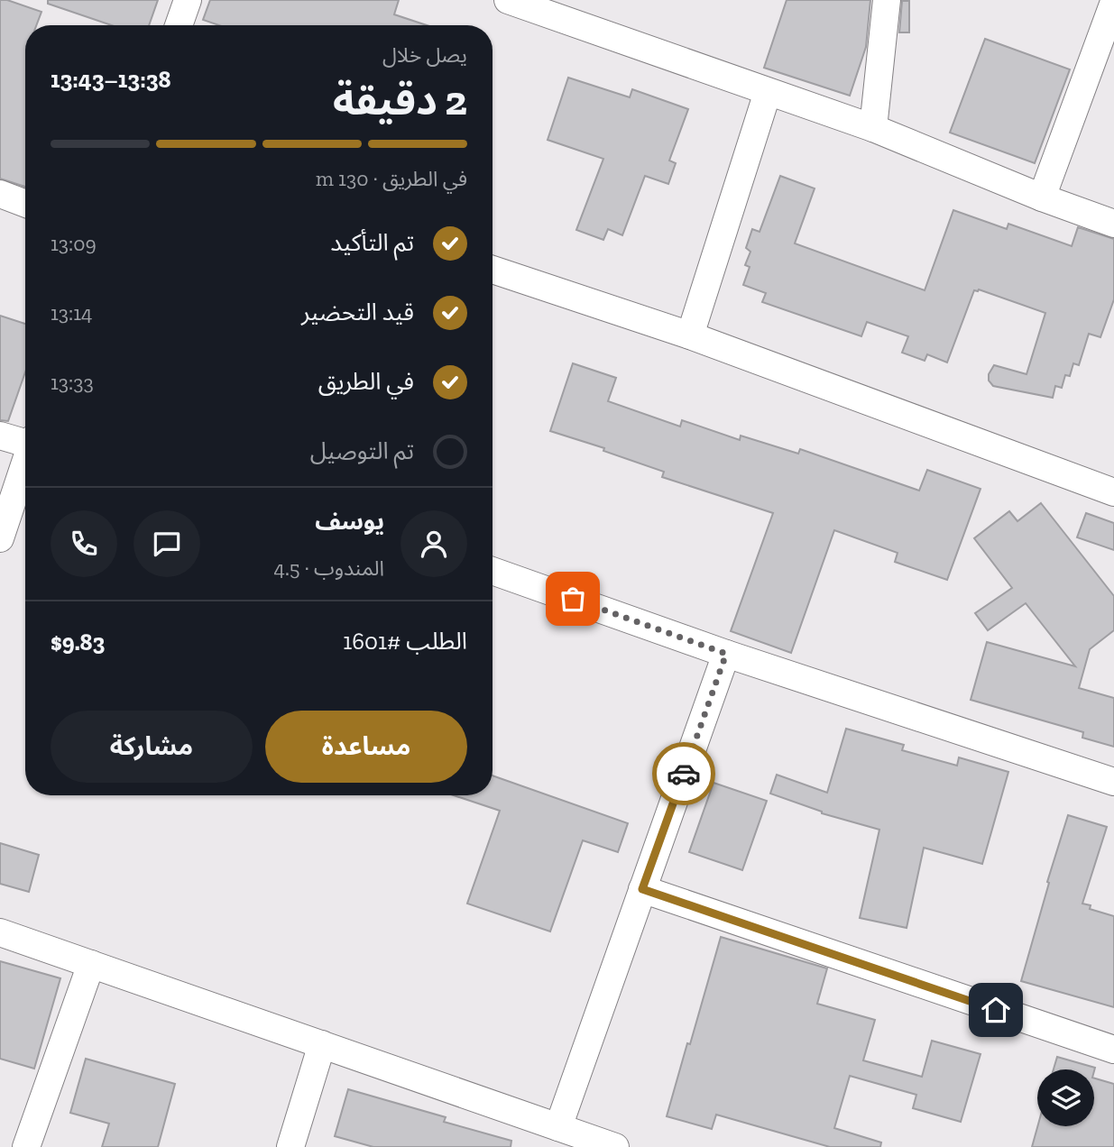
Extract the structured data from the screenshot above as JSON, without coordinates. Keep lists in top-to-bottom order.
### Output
{
  "page": {
    "heading": ["2 دقيقة", "يصل خلال", "13:38–13:43"],
    "panel": [
      "يوسف",
      "المندوب · 4.5",
      "الطلب #1601",
      "$9.83"
    ],
    "bar": "في الطريق · 130 m",
    "list": [
      ["تم التأكيد", "13:09"],
      ["قيد التحضير", "13:14"],
      ["في الطريق", "13:33"],
      "تم التوصيل"
    ],
    "buttons": ["مساعدة", "مشاركة"]
  }
}
